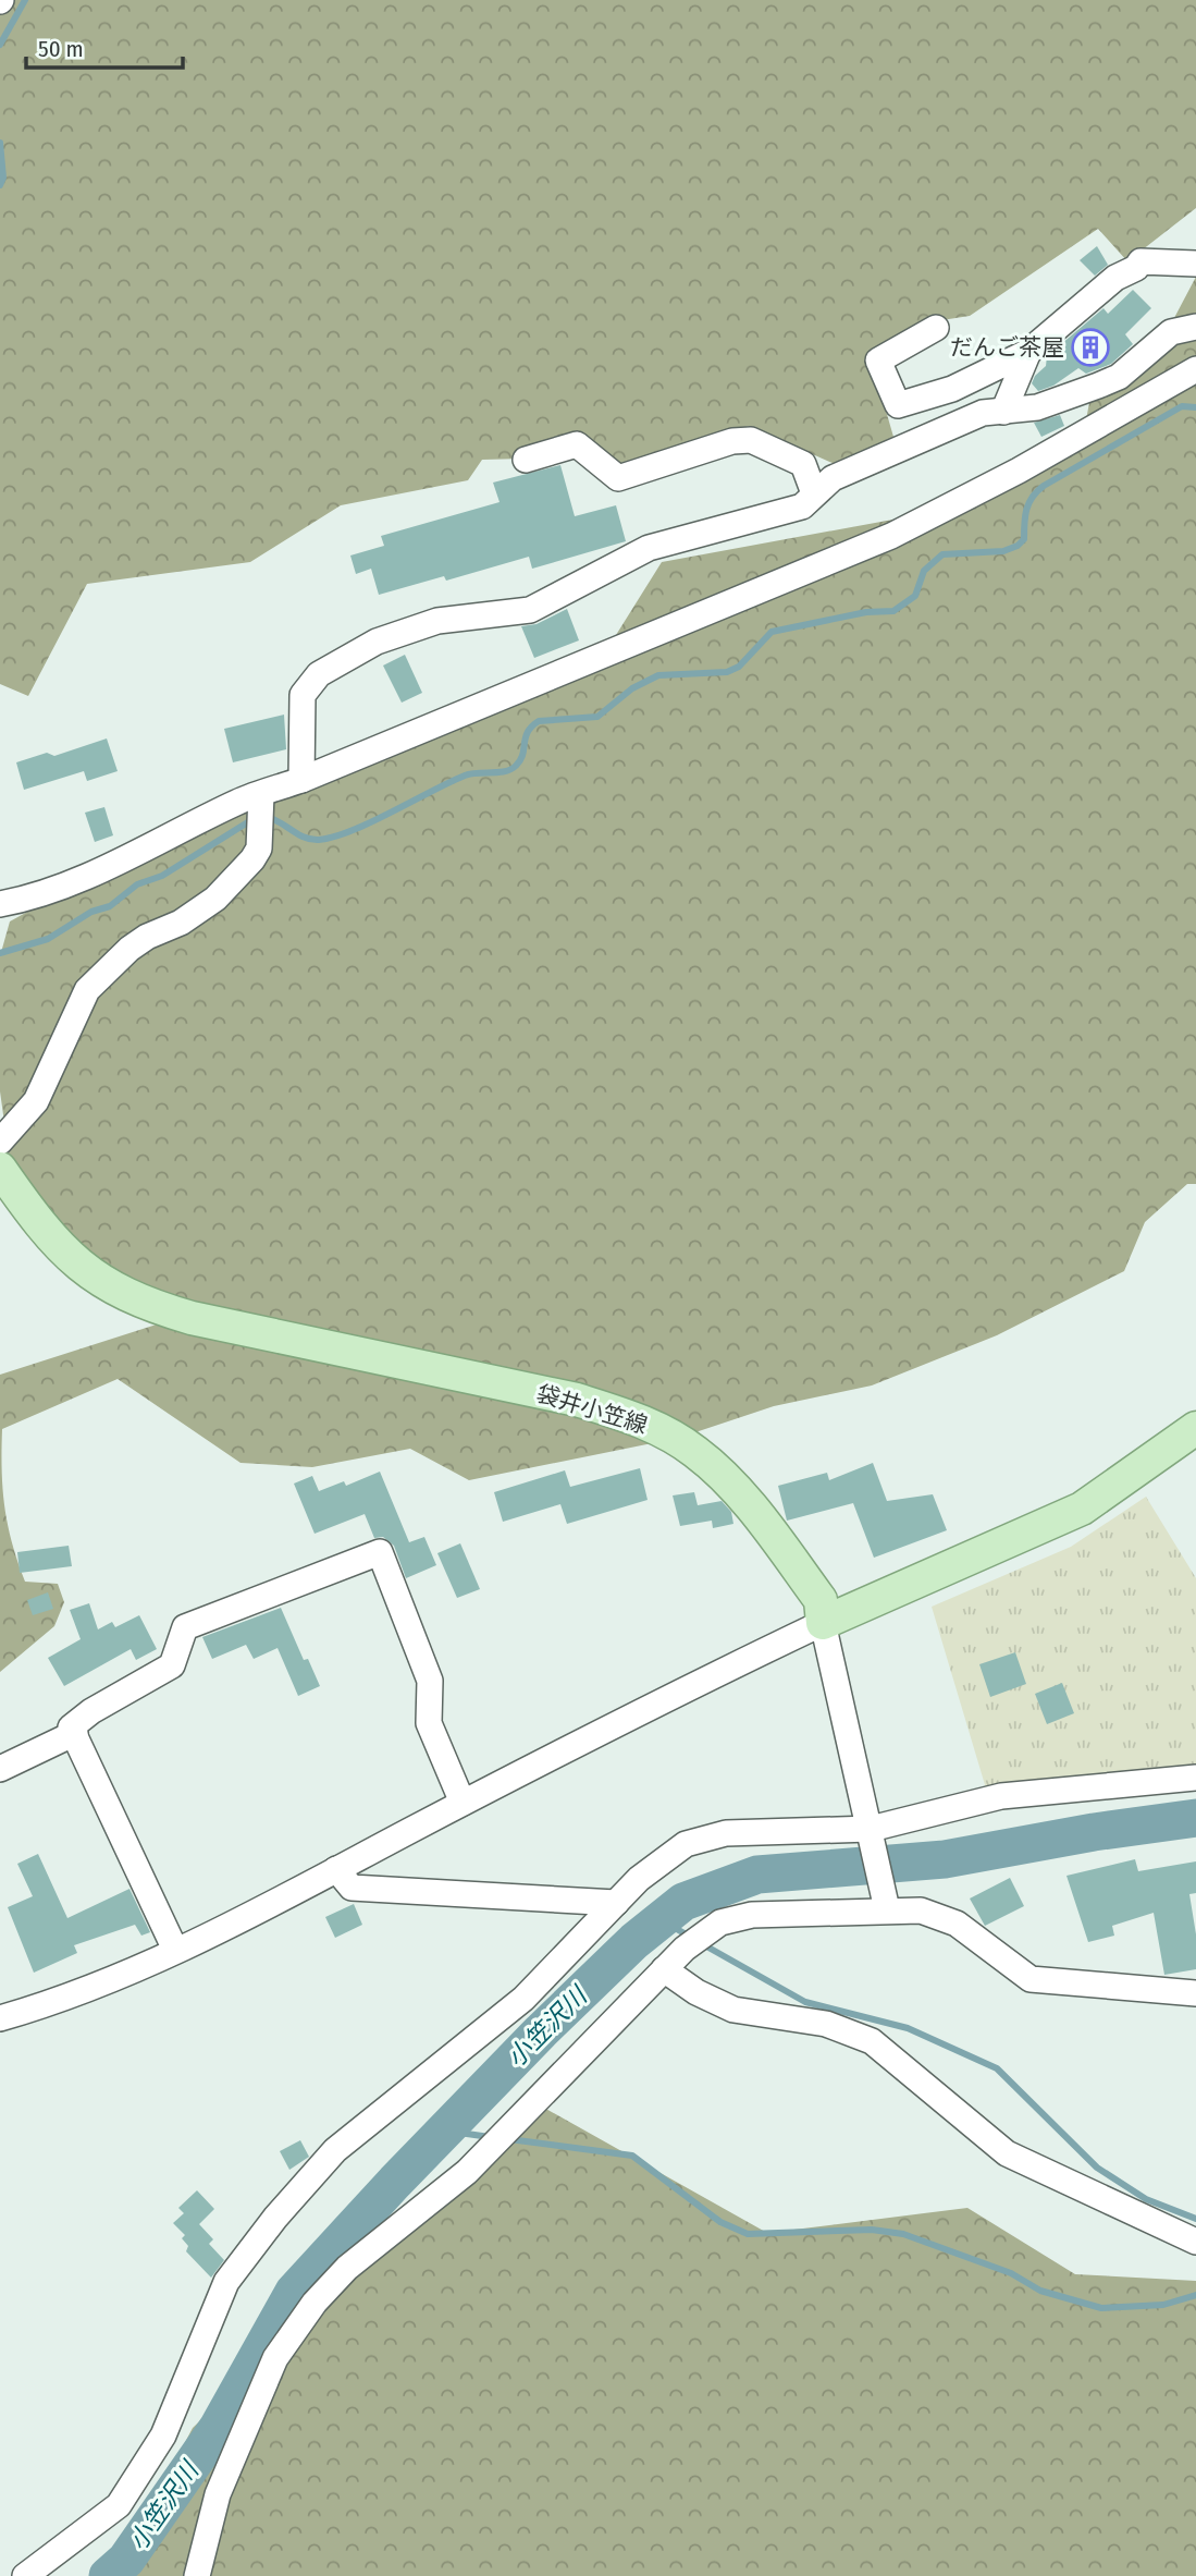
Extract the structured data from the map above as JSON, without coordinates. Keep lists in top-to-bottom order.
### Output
{
  "streets": {
    "main road": ["袋井小笠線"]
  },
  "water": ["小笠沢川"],
  "places": {
    "building": ["だんご茶屋"]
  },
  "scale_bar": "50 m"
}
